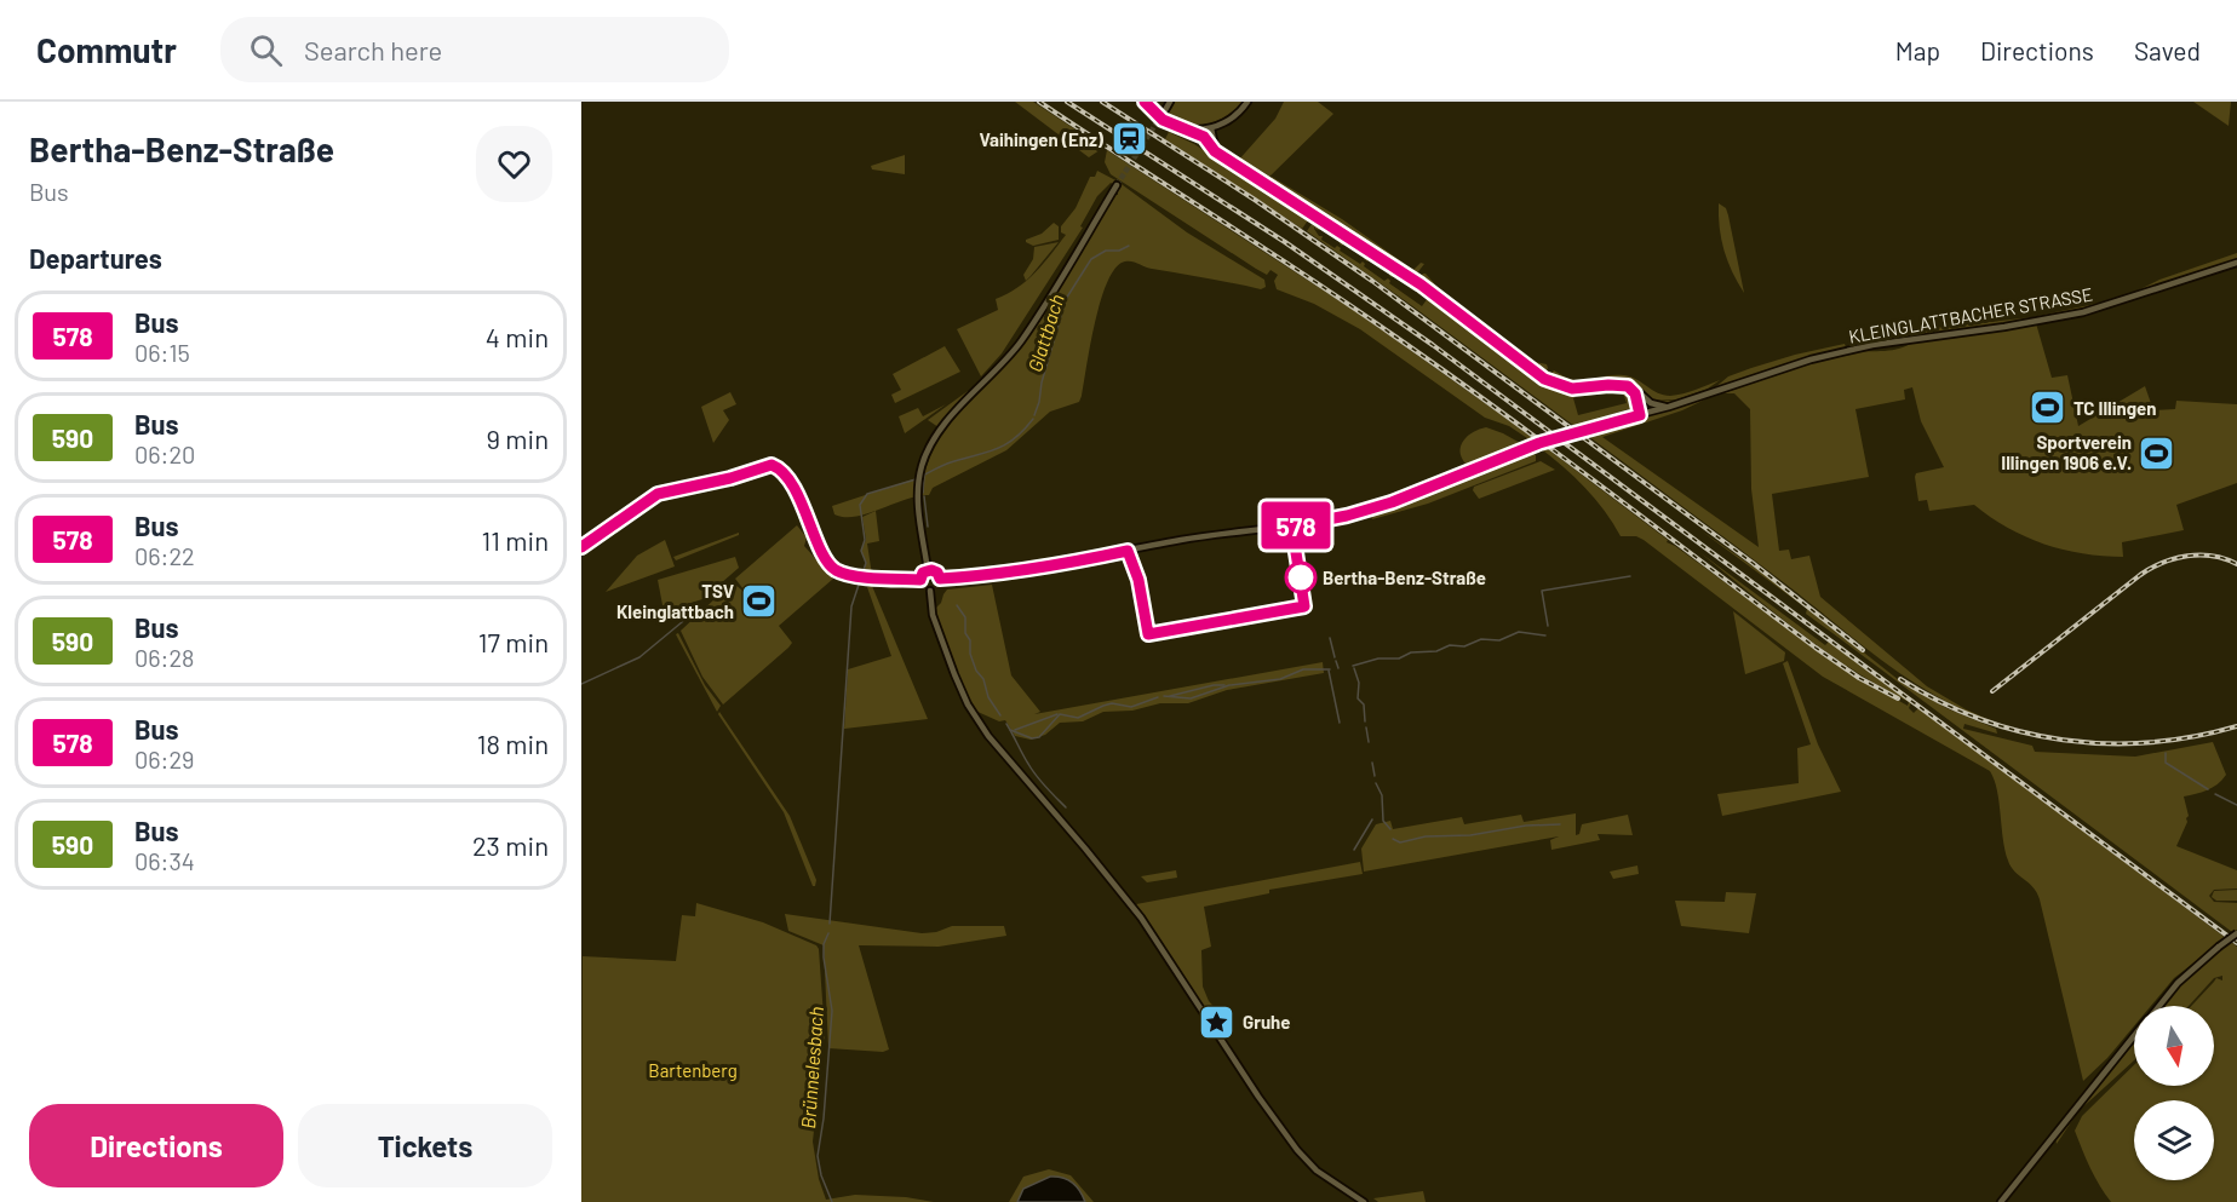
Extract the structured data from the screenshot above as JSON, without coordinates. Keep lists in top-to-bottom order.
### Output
{
  "streets": {
    "street": ["KLEINGLATTBACHER STRASSE"]
  },
  "water": ["Glattbach", "Brünnelesbach"],
  "parks": ["Bartenberg"],
  "places": {
    "station": ["Vaihingen (Enz)"],
    "sports": ["TC Illingen", "Sportverein Illingen 1906 e.V.", "TSV Kleinglattbach"],
    "other": ["Bertha-Benz-Straße"],
    "place": ["Gruhe"]
  },
  "lines": ["bus line 578"],
  "north": "bottom",
  "page": {
    "header": "Commutr",
    "search": "Search here",
    "nav": ["Map", "Directions", "Saved"],
    "heading": [
      ["Bertha-Benz-Straße", "Bus"],
      "Departures"
    ],
    "on_map": "578",
    "list": [
      {
        "mark": "578",
        "name": "Bus",
        "note": "06:15",
        "value": "4 min"
      },
      {
        "mark": "590",
        "name": "Bus",
        "note": "06:20",
        "value": "9 min"
      },
      {
        "mark": "578",
        "name": "Bus",
        "note": "06:22",
        "value": "11 min"
      },
      {
        "mark": "590",
        "name": "Bus",
        "note": "06:28",
        "value": "17 min"
      },
      {
        "mark": "578",
        "name": "Bus",
        "note": "06:29",
        "value": "18 min"
      },
      {
        "mark": "590",
        "name": "Bus",
        "note": "06:34",
        "value": "23 min"
      }
    ],
    "buttons": ["Directions", "Tickets"]
  }
}
